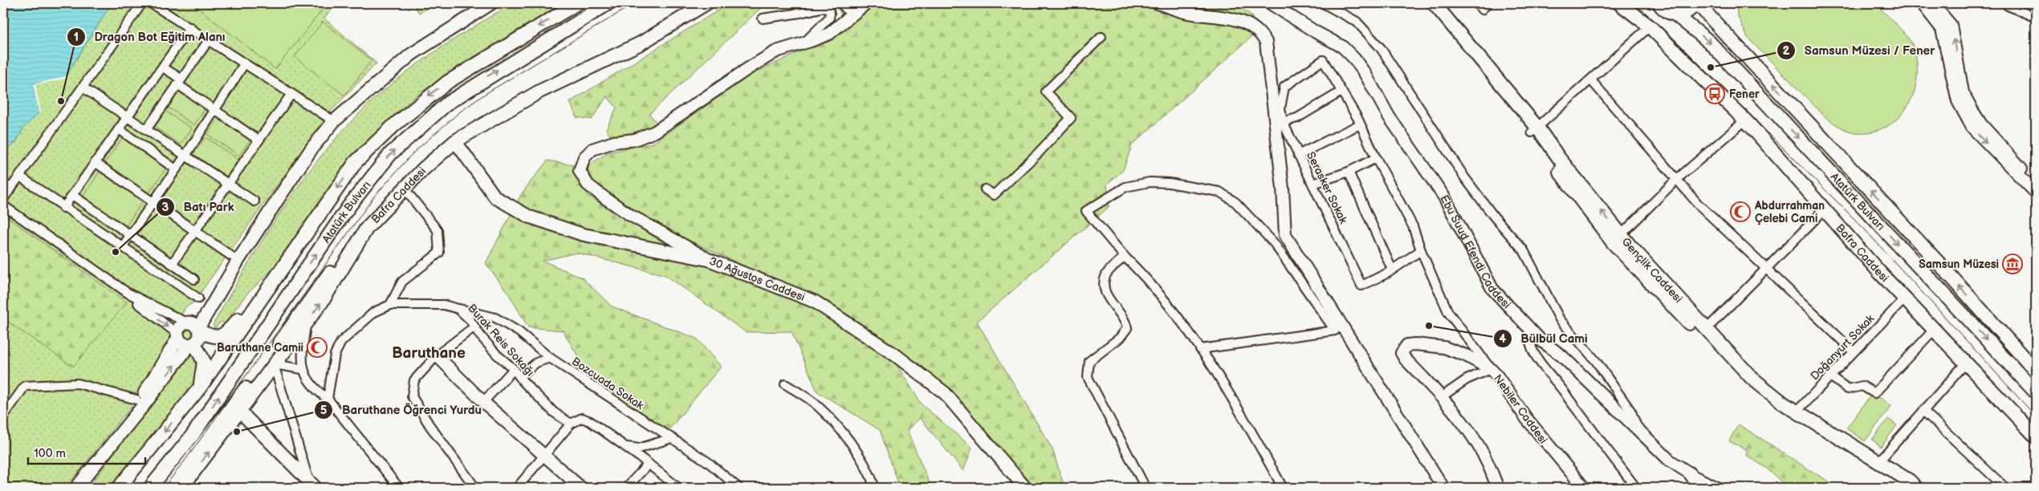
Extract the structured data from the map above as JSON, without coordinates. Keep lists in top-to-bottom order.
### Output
{
  "streets": {
    "main road": [
      "Bafra Caddesi",
      "Atatürk Bulvarı",
      "Ebu Suud Efendi Caddesi",
      "Gençlik Caddesi",
      "30 Ağustos Caddesi"
    ],
    "street": [
      "Serasker Sokak",
      "Burak Reis Sokağı",
      "Doğanyurt Sokak",
      "Bozcuada Sokak",
      "Nebiler Caddesi"
    ]
  },
  "crossings": [
    ["Bafra Caddesi", "30 Ağustos Caddesi"],
    ["Bafra Caddesi", "Doğanyurt Sokak"],
    ["Gençlik Caddesi", "Doğanyurt Sokak"],
    ["Burak Reis Sokağı", "Bozcuada Sokak"]
  ],
  "districts": ["Baruthane"],
  "places": {
    "other": [
      "Samsun Müzesi / Fener",
      "Dragon Bot Eğitim Alanı",
      "Batı Park",
      "Bülbül Cami",
      "Baruthane Öğrenci Yurdu"
    ],
    "bus stop": ["Fener"],
    "mosque": ["Abdurrahman Çelebi Cami", "Baruthane Camii"],
    "museum": ["Samsun Müzesi"]
  },
  "scale_bar": "100 m"
}
